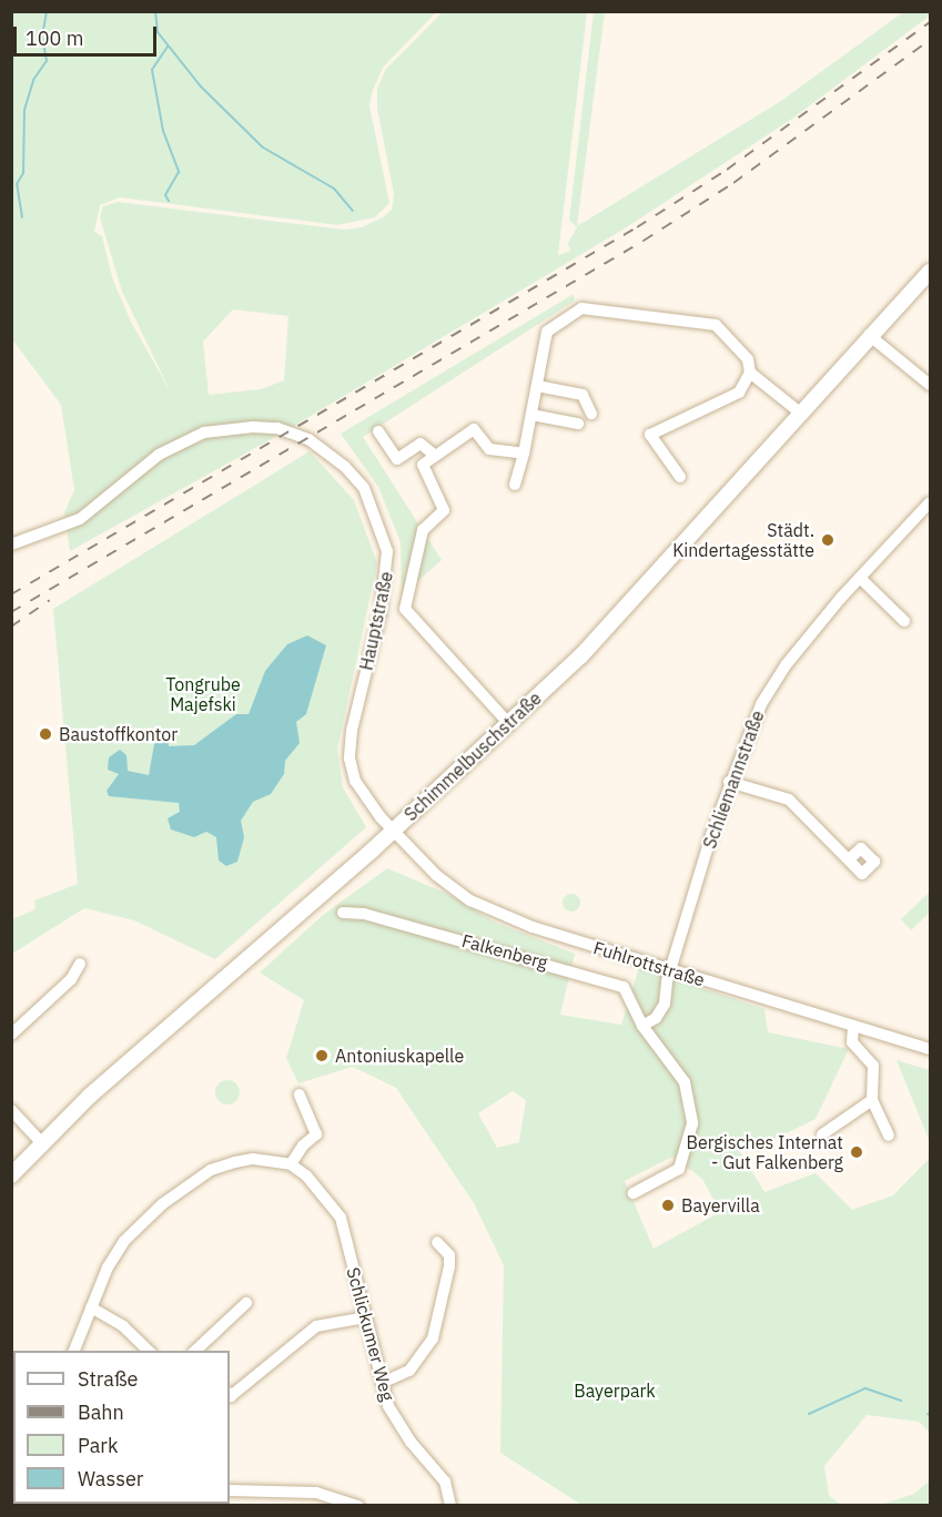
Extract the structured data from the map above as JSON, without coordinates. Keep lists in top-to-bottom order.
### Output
{
  "streets": {
    "main road": ["Schimmelbuschstraße"],
    "street": [
      "Hauptstraße",
      "Schliemannstraße",
      "Falkenberg",
      "Fuhlrottstraße",
      "Schlickumer Weg"
    ]
  },
  "crossings": [
    ["Hauptstraße", "Schimmelbuschstraße"],
    ["Hauptstraße", "Fuhlrottstraße"],
    ["Schimmelbuschstraße", "Fuhlrottstraße"],
    ["Schliemannstraße", "Fuhlrottstraße"]
  ],
  "parks": ["Tongrube Majefski", "Bayerpark"],
  "places": [
    "Städt. Kindertagesstätte",
    "Baustoffkontor",
    "Antoniuskapelle",
    "Bergisches Internat - Gut Falkenberg",
    "Bayervilla"
  ],
  "legend": [
    "Straße",
    "Bahn",
    "Park",
    "Wasser"
  ],
  "scale_bar": "100 m"
}
